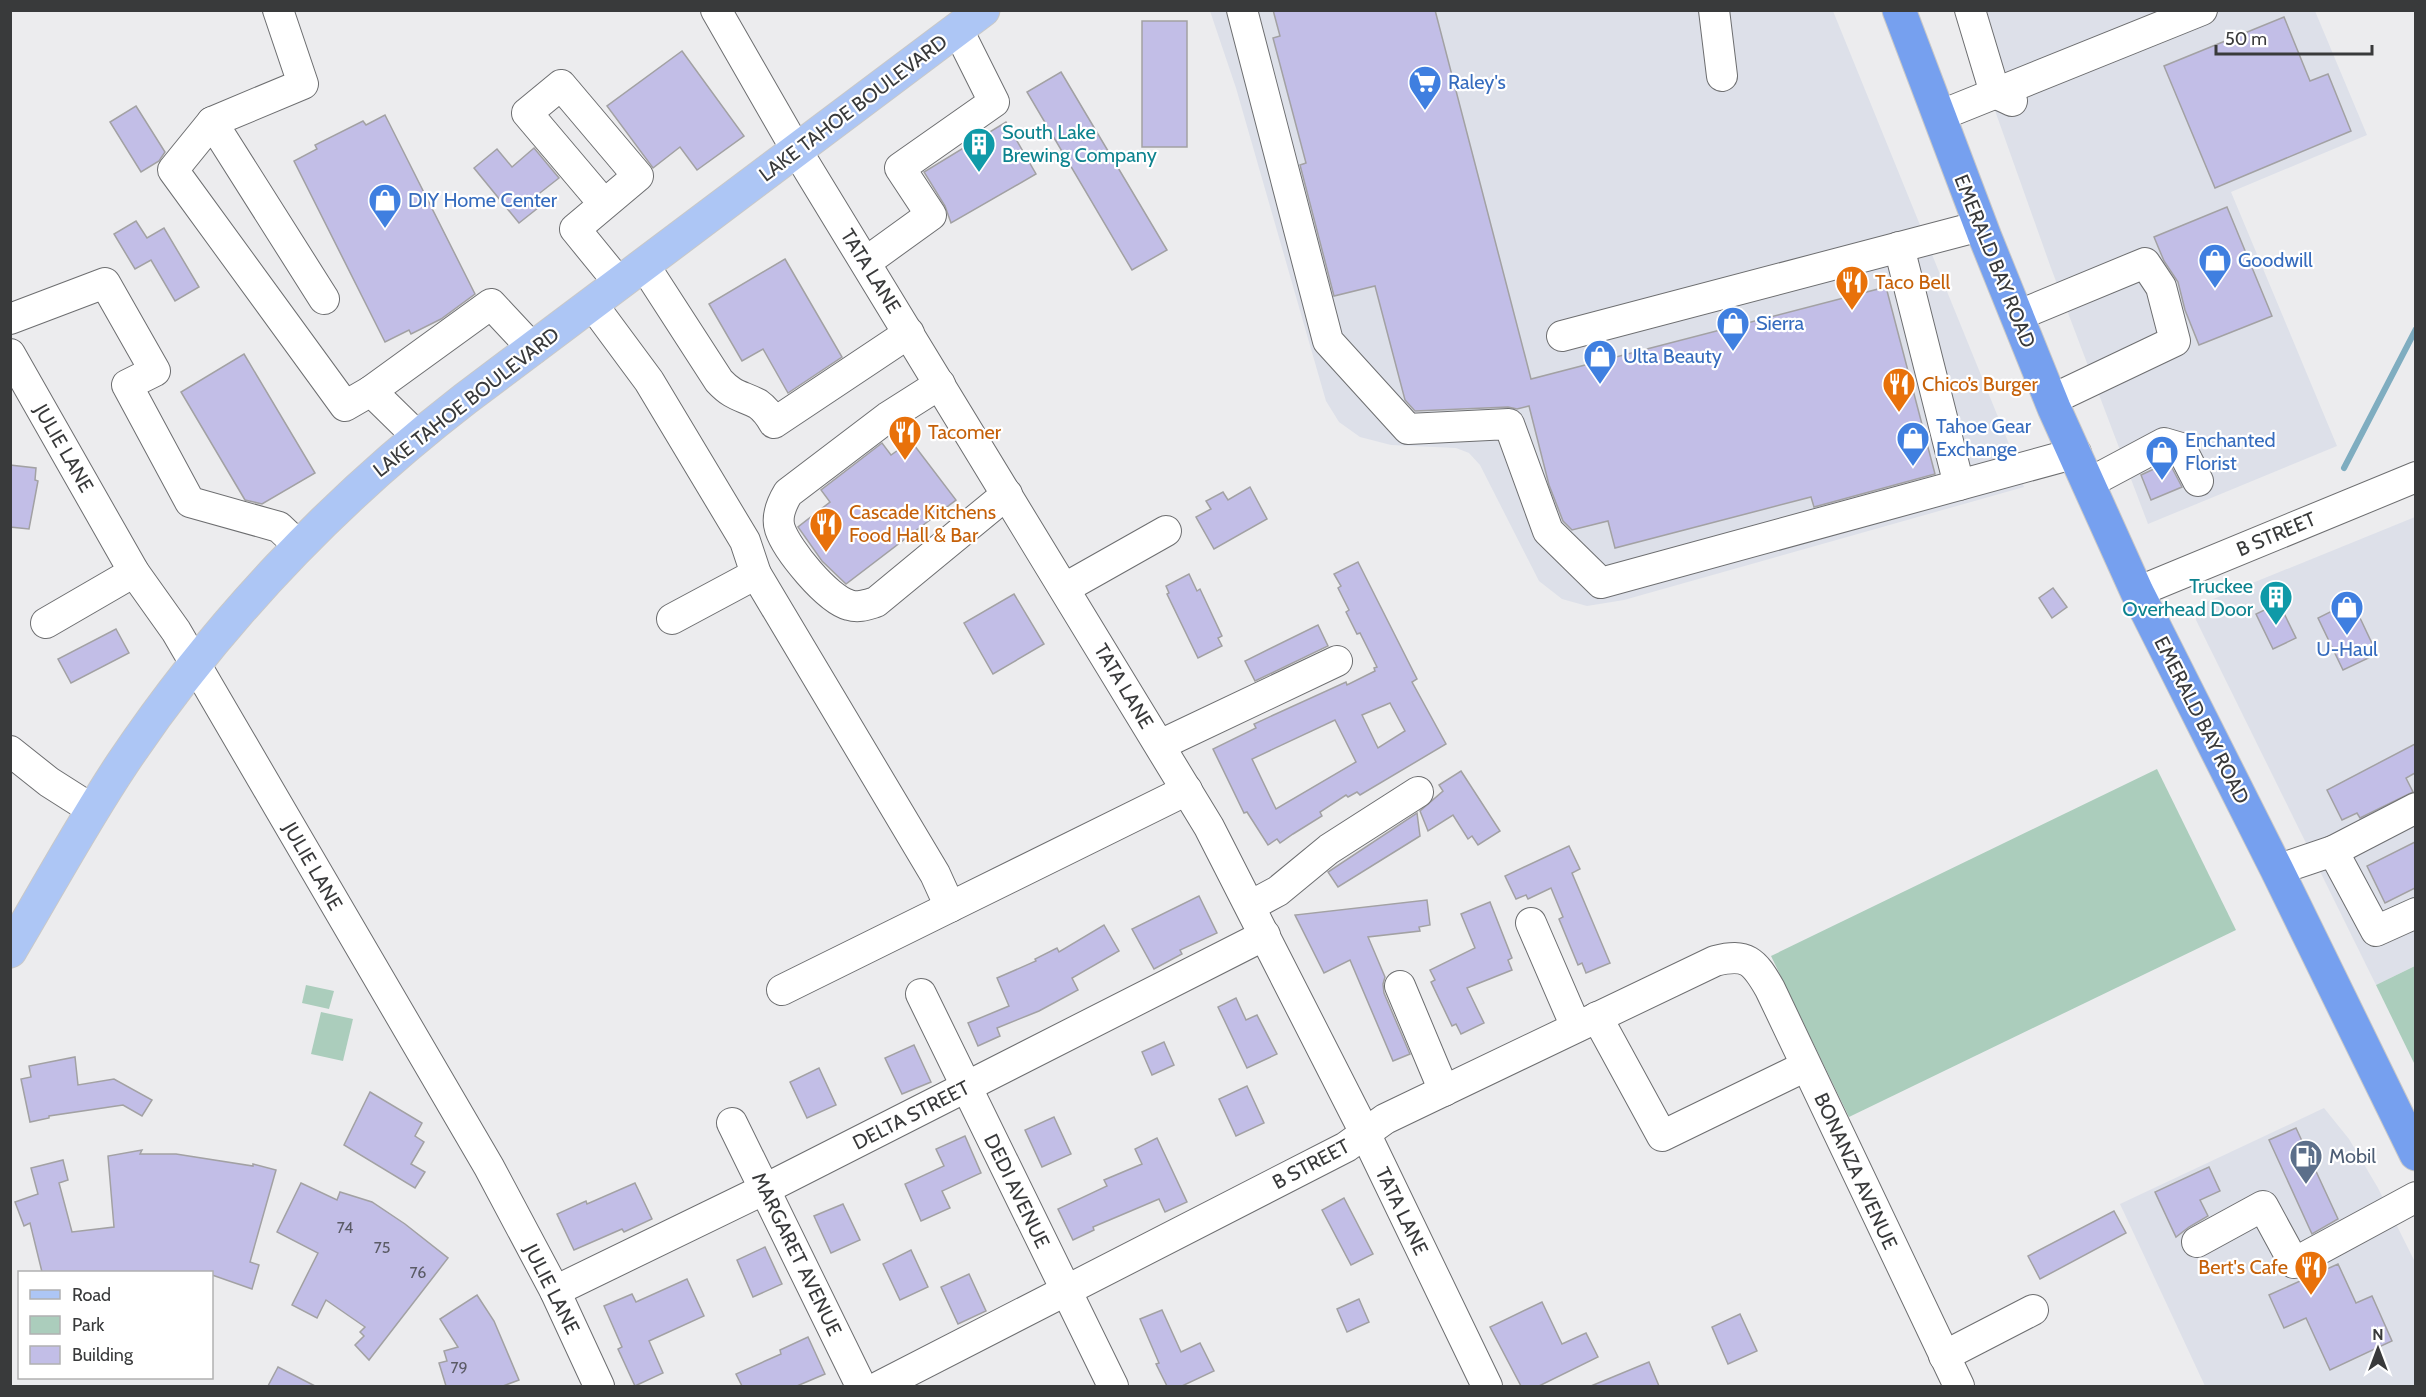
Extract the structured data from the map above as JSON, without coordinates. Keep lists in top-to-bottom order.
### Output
{
  "streets": {
    "highway": ["EMERALD BAY ROAD"],
    "main road": ["LAKE TAHOE BOULEVARD"],
    "street": [
      "TATA LANE",
      "JULIE LANE",
      "B STREET",
      "DELTA STREET",
      "BONANZA AVENUE",
      "DEDI AVENUE",
      "MARGARET AVENUE"
    ]
  },
  "crossings": [
    ["LAKE TAHOE BOULEVARD", "TATA LANE"],
    ["LAKE TAHOE BOULEVARD", "JULIE LANE"],
    ["EMERALD BAY ROAD", "B STREET"],
    ["TATA LANE", "B STREET"],
    ["TATA LANE", "DELTA STREET"],
    ["JULIE LANE", "DELTA STREET"],
    ["B STREET", "BONANZA AVENUE"],
    ["B STREET", "DEDI AVENUE"],
    ["DELTA STREET", "DEDI AVENUE"],
    ["DELTA STREET", "MARGARET AVENUE"]
  ],
  "places": {
    "supermarket": ["Raley's"],
    "building": ["South Lake Brewing Company", "Truckee Overhead Door"],
    "shop": [
      "DIY Home Center",
      "Goodwill",
      "Sierra",
      "Ulta Beauty",
      "Tahoe Gear Exchange",
      "Enchanted Florist",
      "U-Haul"
    ],
    "restaurant": [
      "Taco Bell",
      "Chico’s Burger",
      "Tacomer",
      "Cascade Kitchens Food Hall & Bar",
      "Bert's Cafe"
    ],
    "fuel station": ["Mobil"]
  },
  "house_numbers": [
    "74",
    "75",
    "76",
    "79"
  ],
  "legend": ["Road", "Park", "Building"],
  "scale_bar": "50 m",
  "north": "top"
}
